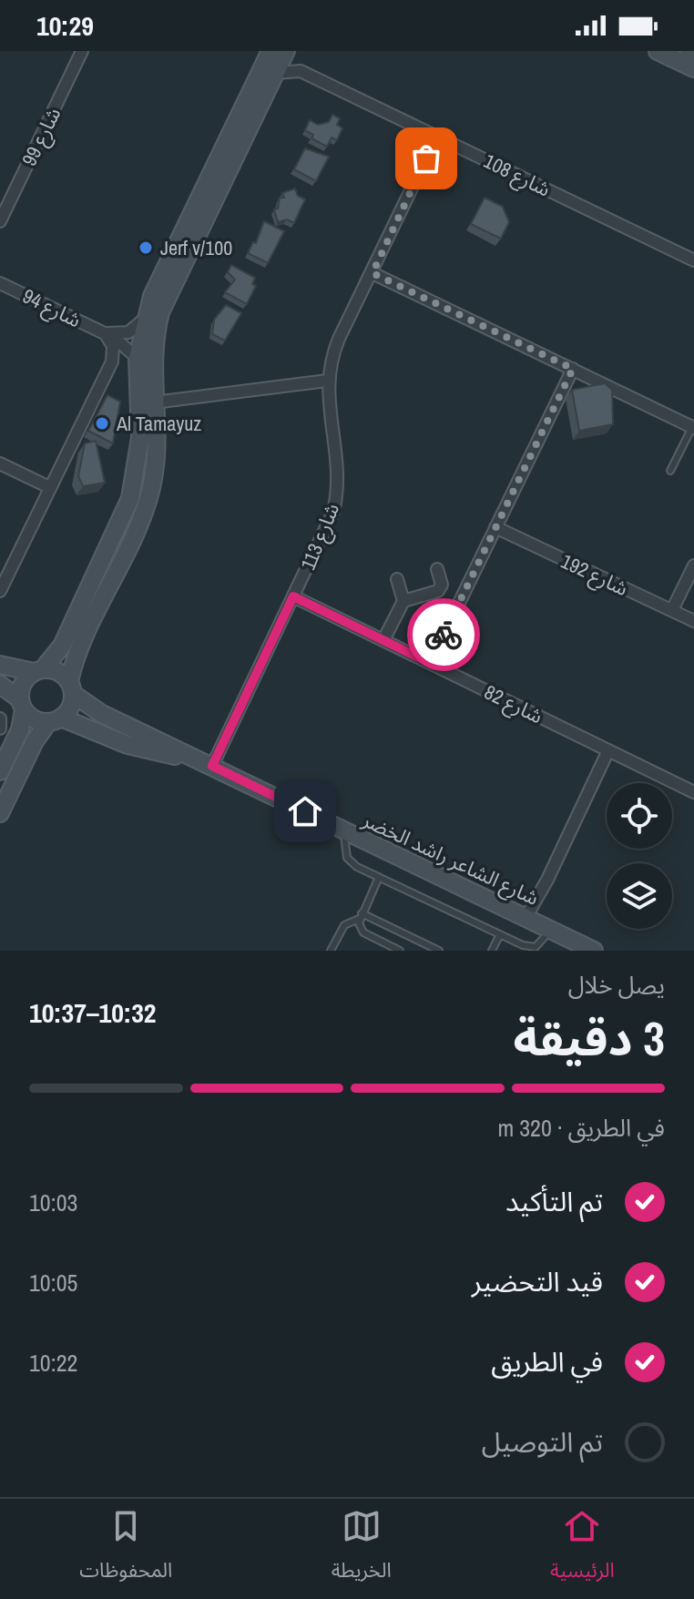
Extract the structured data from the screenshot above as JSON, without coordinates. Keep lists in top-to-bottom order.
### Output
{
  "streets": {
    "street": [
      "شارع 99",
      "شارع 108",
      "شارع 94",
      "شارع 113",
      "شارع 192",
      "شارع 82",
      "شارع الشاعر راشد الخضر"
    ]
  },
  "crossings": [
    ["شارع 108", "شارع 113"],
    ["شارع 113", "شارع 82"],
    ["شارع 113", "شارع الشاعر راشد الخضر"]
  ],
  "places": ["Jerf v/100", "Al Tamayuz"],
  "page": {
    "status": "10:29",
    "heading": ["3 دقيقة", "يصل خلال", "10:32–10:37"],
    "bar": "في الطريق · 320 m",
    "list": [
      ["تم التأكيد", "10:03"],
      ["قيد التحضير", "10:05"],
      ["في الطريق", "10:22"],
      "تم التوصيل"
    ],
    "tabs": ["الرئيسية", "الخريطة", "المحفوظات"]
  }
}
